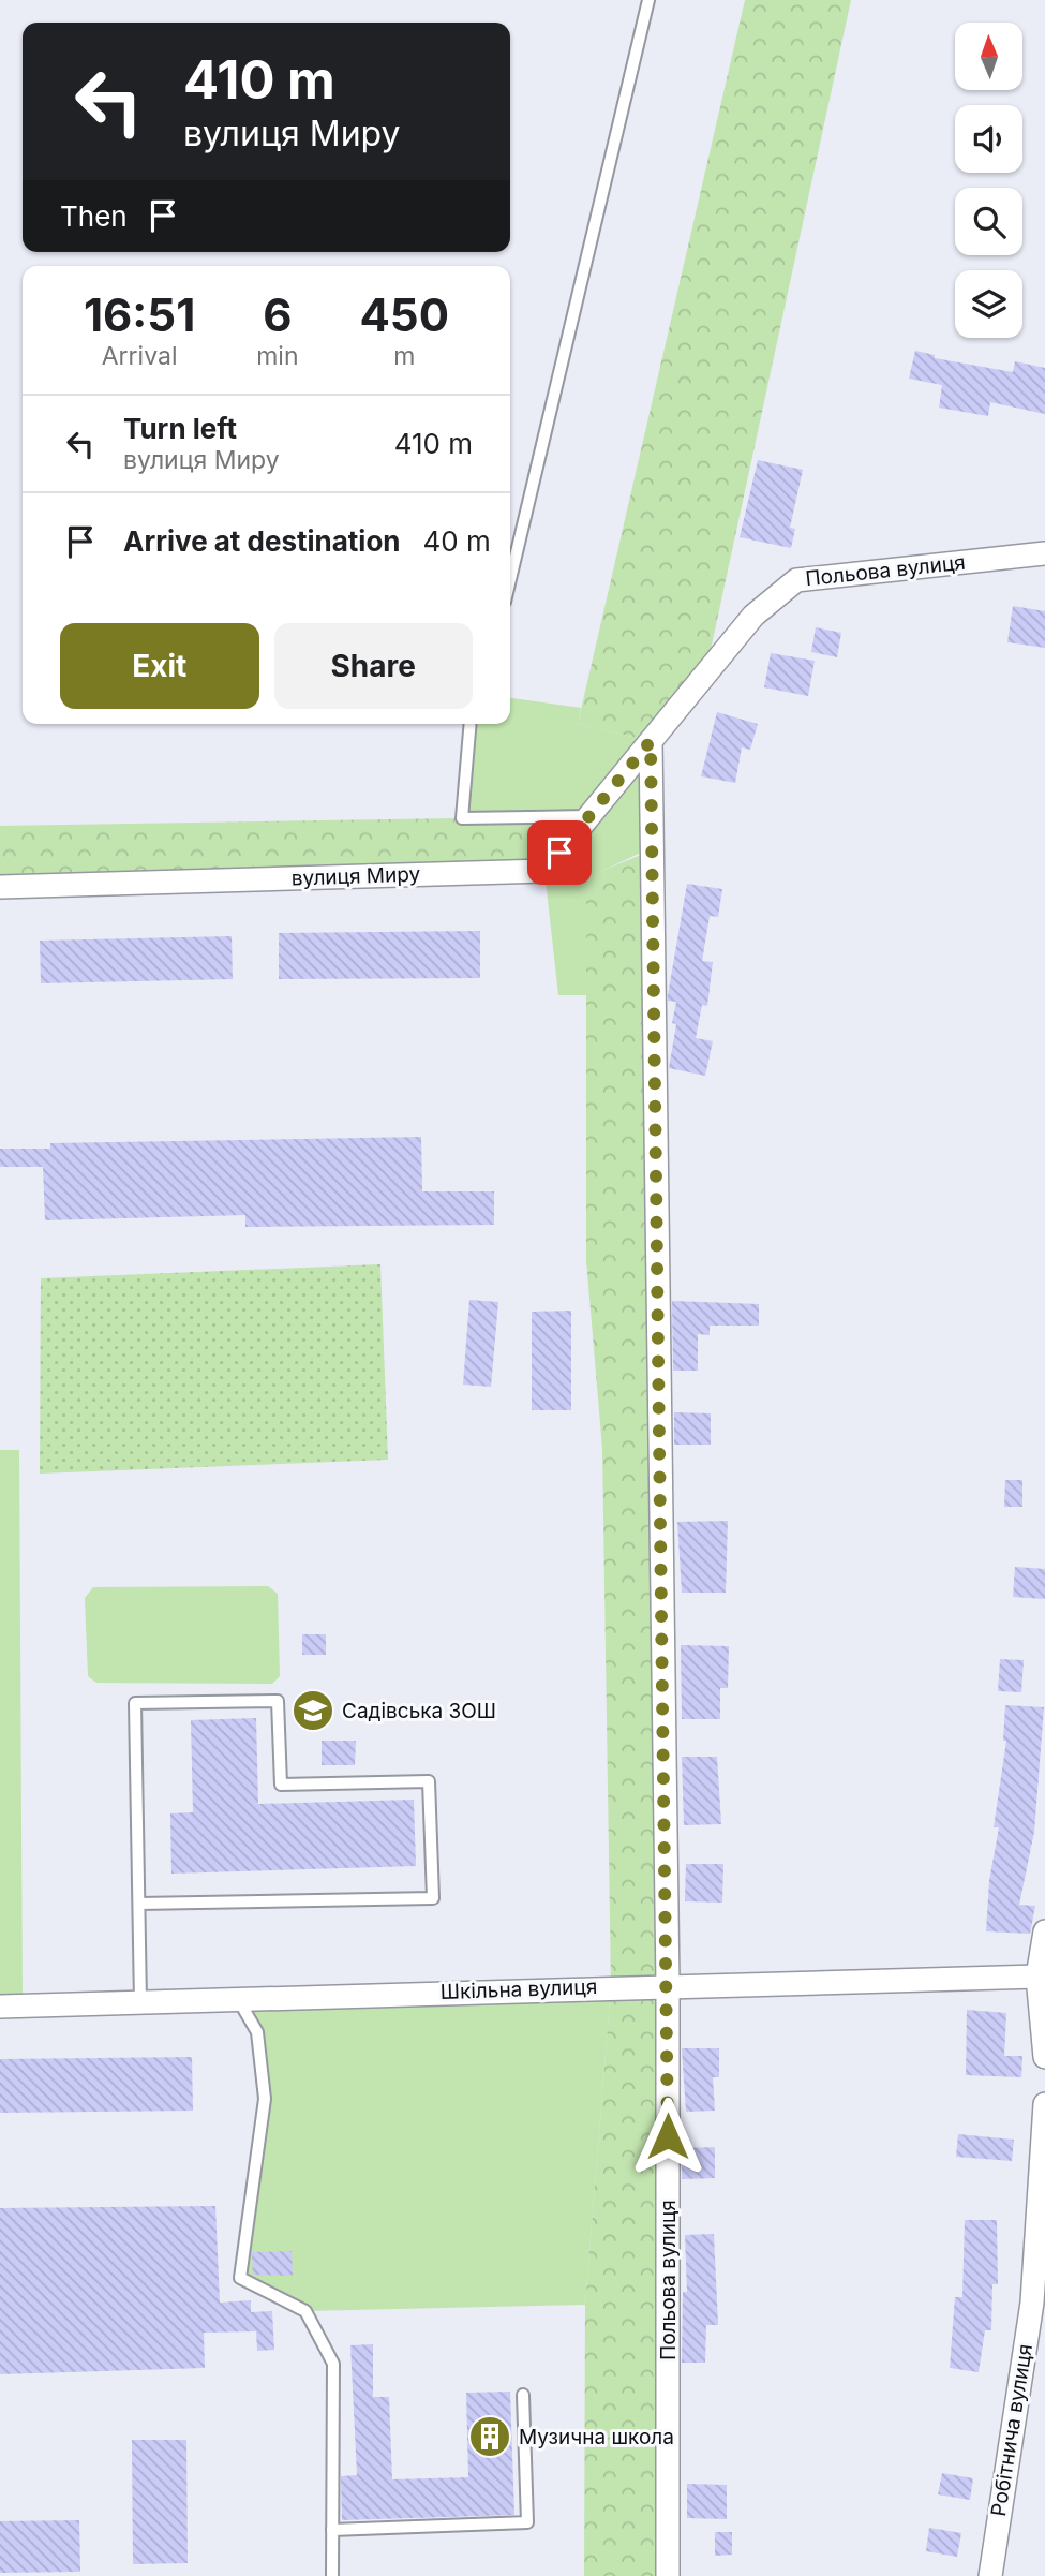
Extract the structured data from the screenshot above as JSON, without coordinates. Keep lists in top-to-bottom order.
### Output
{
  "streets": {
    "street": [
      "Польова вулиця",
      "вулиця Миру",
      "Шкільна вулиця",
      "Робітнича вулиця"
    ]
  },
  "crossings": [
    ["Польова вулиця", "вулиця Миру"],
    ["Польова вулиця", "Шкільна вулиця"]
  ],
  "places": {
    "school or university": ["Садівська ЗОШ"],
    "building": ["Музична школа"]
  },
  "north": "top",
  "page": {
    "turn": ["410 m", "вулиця Миру"],
    "then": "Then",
    "eta": [
      "16:51",
      "Arrival",
      "6",
      "min",
      "450",
      "m"
    ],
    "list": [
      {
        "name": "Turn left",
        "note": "вулиця Миру",
        "value": "410 m"
      },
      {
        "name": "Arrive at destination",
        "value": "40 m"
      }
    ],
    "buttons": ["Exit", "Share"]
  }
}
